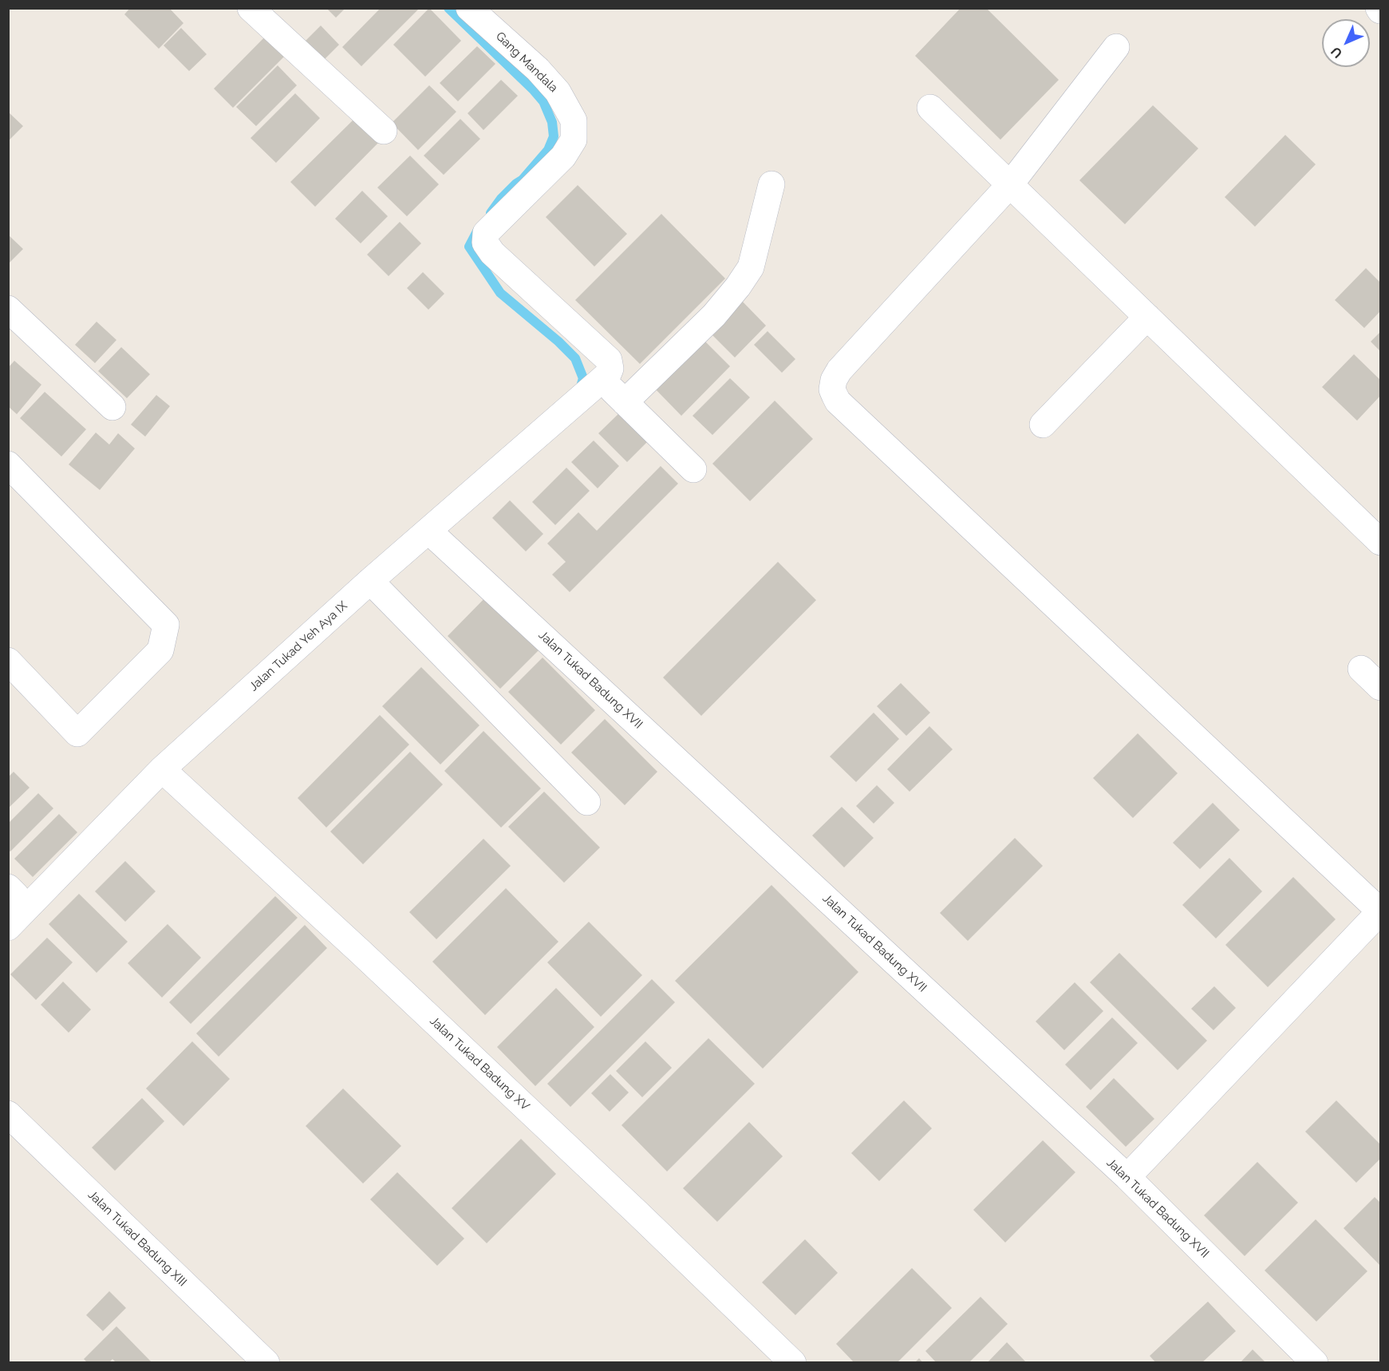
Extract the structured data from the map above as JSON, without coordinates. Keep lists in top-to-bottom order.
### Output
{
  "streets": {
    "street": [
      "Gang Mandala",
      "Jalan Tukad Yeh Aya IX",
      "Jalan Tukad Badung XVII",
      "Jalan Tukad Badung XV",
      "Jalan Tukad Badung XIII"
    ]
  },
  "crossings": [
    ["Gang Mandala", "Jalan Tukad Yeh Aya IX"],
    ["Jalan Tukad Yeh Aya IX", "Jalan Tukad Badung XVII"],
    ["Jalan Tukad Yeh Aya IX", "Jalan Tukad Badung XV"]
  ],
  "north": "bottom left"
}
